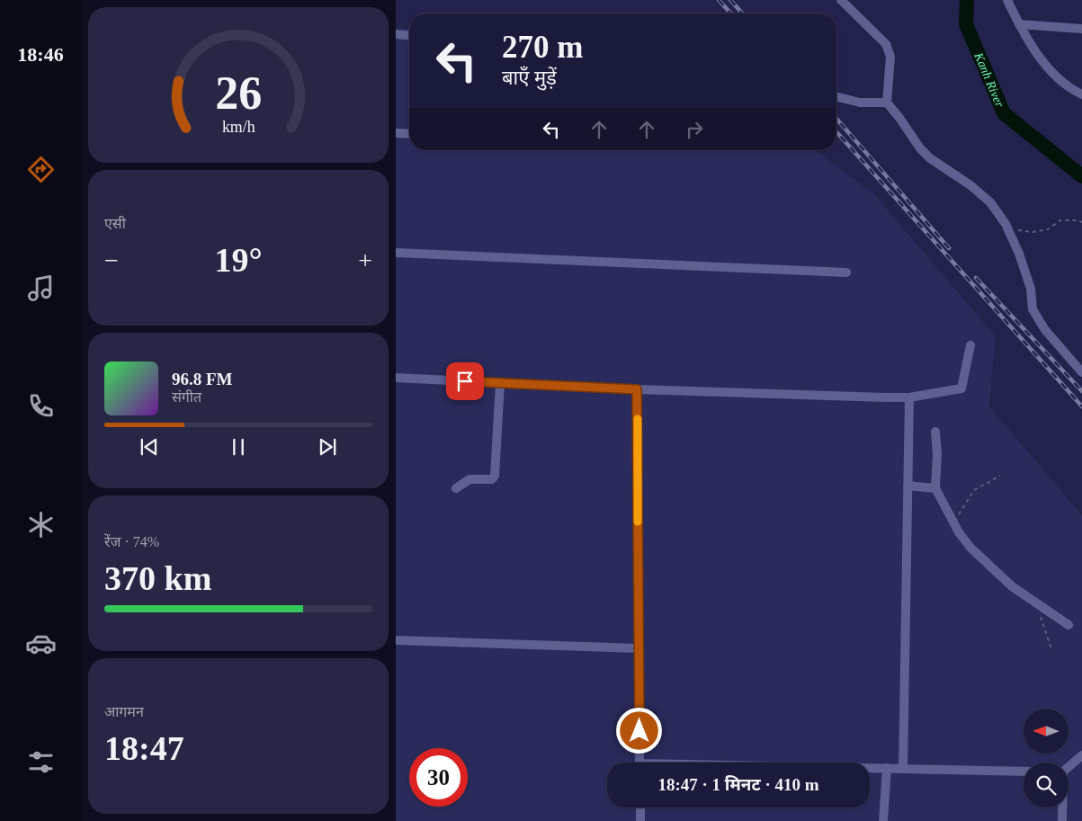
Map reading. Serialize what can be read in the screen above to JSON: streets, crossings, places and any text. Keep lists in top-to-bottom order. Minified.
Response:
{"water":["Kanh River"],"north":"left","page":{"tabs":"18:46","turn":["270 m","बाएँ मुड़ें"],"tile":["एसी",["रेंज · 74%","370 km"],["आगमन","18:47"]],"heat":["−","19°","+"],"song":["96.8 FM","संगीत"],"limit":"30","trip":"18:47 · 1 मिनट · 410 m","gauge":["26","km/h"]}}
